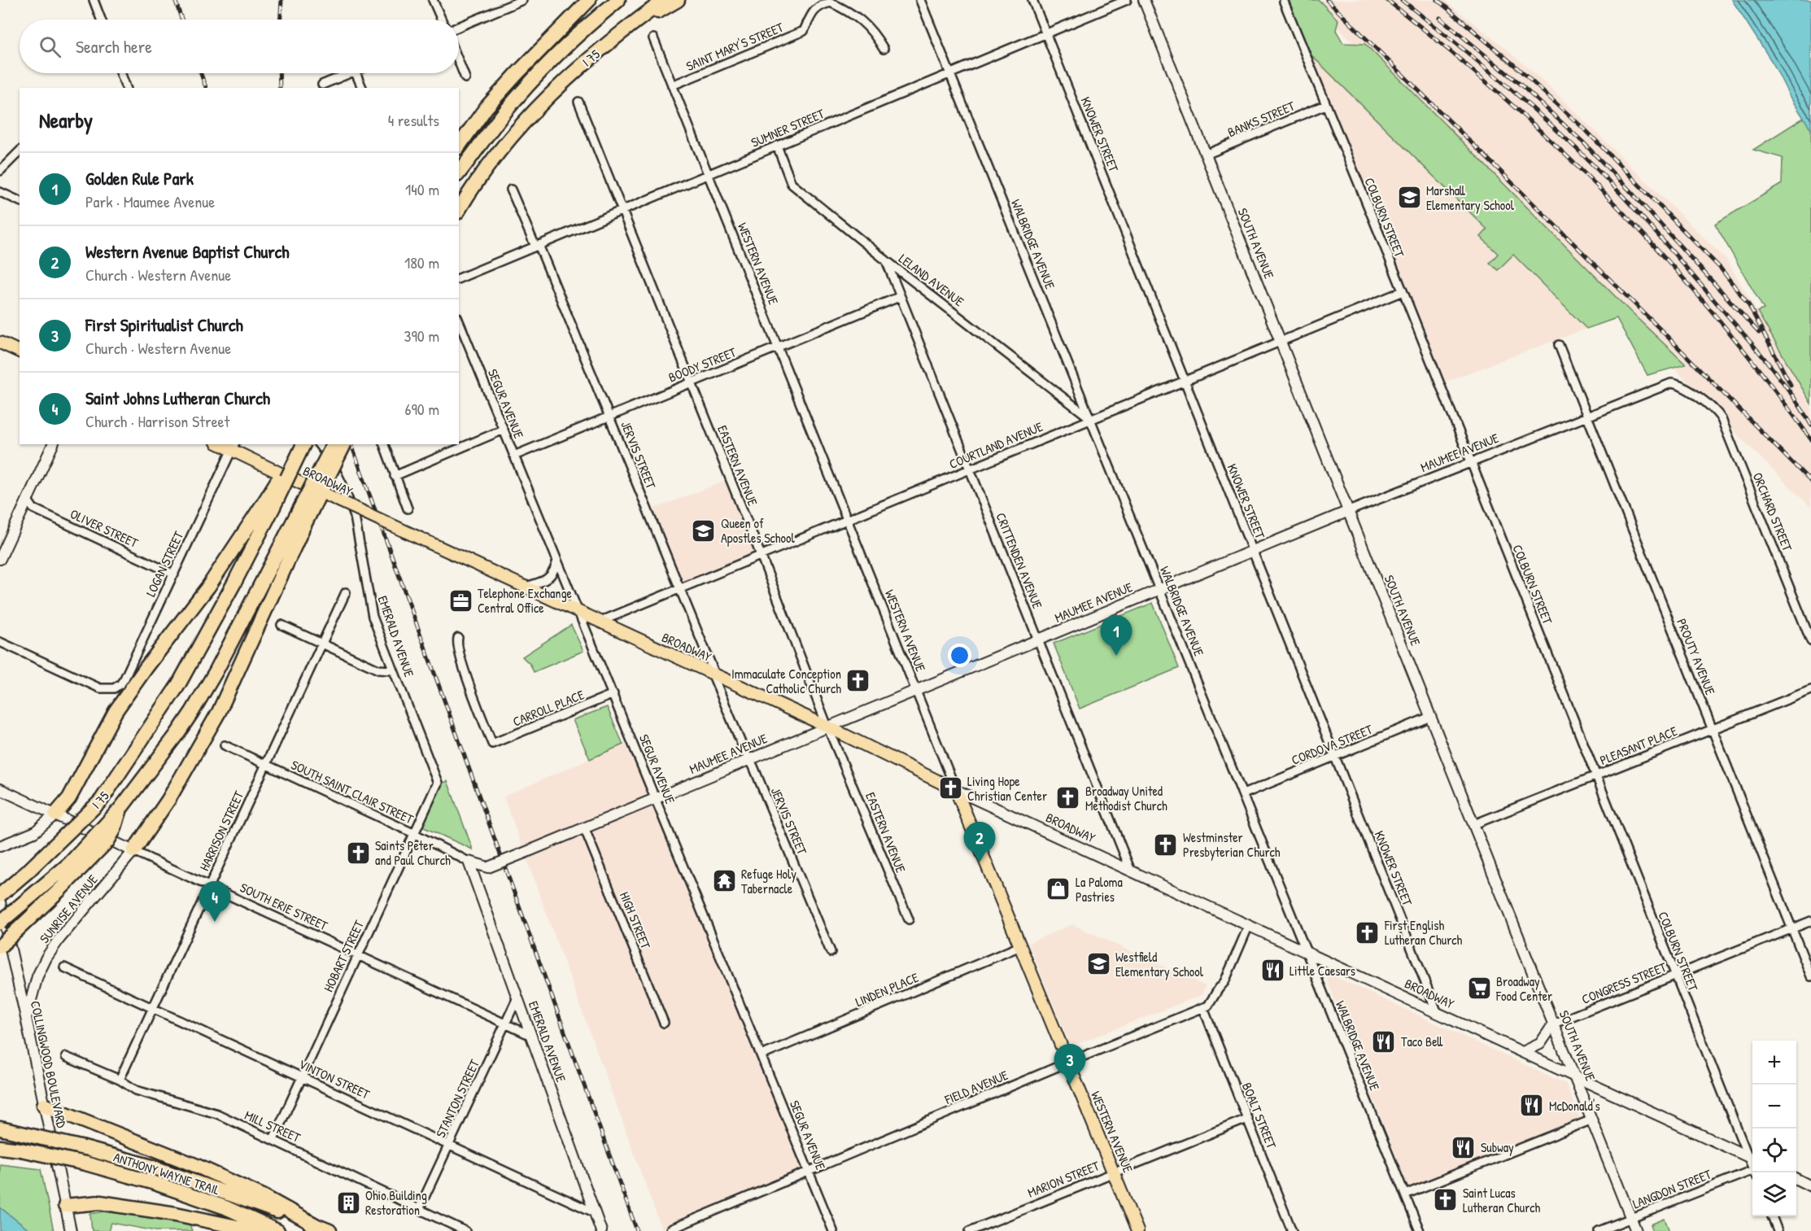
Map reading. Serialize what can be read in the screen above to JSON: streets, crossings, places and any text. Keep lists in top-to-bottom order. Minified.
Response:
{"streets":{"highway":["I 75","ANTHONY WAYNE TRAIL"],"main road":["WESTERN AVENUE","BROADWAY"],"street":["SAINT MARY'S STREET","BANKS STREET","SUMNER STREET","KNOWER STREET","COLBURN STREET","SOUTH AVENUE","WALBRIDGE AVENUE","LELAND AVENUE","BOODY STREET","SEGUR AVENUE","COURTLAND AVENUE","MAUMEE AVENUE","JERVIS STREET","EASTERN AVENUE","ORCHARD STREET","OLIVER STREET","CRITTENDEN AVENUE","LOGAN STREET","EMERALD AVENUE","PROUTY AVENUE","CARROLL PLACE","CORDOVA STREET","PLEASANT PLACE","SOUTH SAINT CLAIR STREET","HARRISON STREET","SOUTH ERIE STREET","SUNRISE AVENUE","HIGH STREET","HOBART STREET","CONGRESS STREET","LINDEN PLACE","COLLINGWOOD BOULEVARD","VINTON STREET","FIELD AVENUE","STANTON STREET","BOALT STREET","MILL STREET","MARION STREET","LANGDON STREET"]},"crossings":[["SAINT MARY'S STREET","WESTERN AVENUE"],["BANKS STREET","COLBURN STREET"],["BANKS STREET","SOUTH AVENUE"],["SUMNER STREET","KNOWER STREET"],["SUMNER STREET","WALBRIDGE AVENUE"],["SUMNER STREET","WESTERN AVENUE"],["SUMNER STREET","LELAND AVENUE"],["SUMNER STREET","JERVIS STREET"],["SUMNER STREET","EASTERN AVENUE"],["KNOWER STREET","COURTLAND AVENUE"],["KNOWER STREET","MAUMEE AVENUE"],["KNOWER STREET","BROADWAY"],["KNOWER STREET","CORDOVA STREET"],["COLBURN STREET","COURTLAND AVENUE"],["COLBURN STREET","MAUMEE AVENUE"],["COLBURN STREET","PLEASANT PLACE"],["COLBURN STREET","CONGRESS STREET"],["SOUTH AVENUE","COURTLAND AVENUE"],["SOUTH AVENUE","MAUMEE AVENUE"],["SOUTH AVENUE","BROADWAY"],["SOUTH AVENUE","CORDOVA STREET"],["SOUTH AVENUE","PLEASANT PLACE"],["SOUTH AVENUE","CONGRESS STREET"],["SOUTH AVENUE","LANGDON STREET"],["WALBRIDGE AVENUE","LELAND AVENUE"],["WALBRIDGE AVENUE","COURTLAND AVENUE"],["WALBRIDGE AVENUE","MAUMEE AVENUE"],["WALBRIDGE AVENUE","BROADWAY"],["WALBRIDGE AVENUE","CORDOVA STREET"],["WESTERN AVENUE","BOODY STREET"],["WESTERN AVENUE","COURTLAND AVENUE"],["WESTERN AVENUE","MAUMEE AVENUE"],["WESTERN AVENUE","BROADWAY"],["WESTERN AVENUE","LINDEN PLACE"],["WESTERN AVENUE","FIELD AVENUE"],["WESTERN AVENUE","MARION STREET"],["LELAND AVENUE","COURTLAND AVENUE"],["LELAND AVENUE","CRITTENDEN AVENUE"],["BOODY STREET","SEGUR AVENUE"],["BOODY STREET","JERVIS STREET"],["BOODY STREET","EASTERN AVENUE"],["BOODY STREET","CRITTENDEN AVENUE"],["SEGUR AVENUE","MAUMEE AVENUE"],["SEGUR AVENUE","BROADWAY"],["SEGUR AVENUE","CARROLL PLACE"],["SEGUR AVENUE","LINDEN PLACE"],["SEGUR AVENUE","FIELD AVENUE"],["COURTLAND AVENUE","JERVIS STREET"],["COURTLAND AVENUE","EASTERN AVENUE"],["COURTLAND AVENUE","BROADWAY"],["COURTLAND AVENUE","CRITTENDEN AVENUE"],["MAUMEE AVENUE","JERVIS STREET"],["MAUMEE AVENUE","EASTERN AVENUE"],["MAUMEE AVENUE","BROADWAY"],["MAUMEE AVENUE","ORCHARD STREET"],["MAUMEE AVENUE","CRITTENDEN AVENUE"],["MAUMEE AVENUE","EMERALD AVENUE"],["MAUMEE AVENUE","PROUTY AVENUE"],["MAUMEE AVENUE","SOUTH SAINT CLAIR STREET"],["MAUMEE AVENUE","HIGH STREET"],["JERVIS STREET","BROADWAY"],["EASTERN AVENUE","BROADWAY"],["BROADWAY","CRITTENDEN AVENUE"],["BROADWAY","LOGAN STREET"],["BROADWAY","FIELD AVENUE"],["OLIVER STREET","LOGAN STREET"],["EMERALD AVENUE","SOUTH SAINT CLAIR STREET"],["EMERALD AVENUE","SOUTH ERIE STREET"],["EMERALD AVENUE","HOBART STREET"],["EMERALD AVENUE","VINTON STREET"],["EMERALD AVENUE","STANTON STREET"],["PROUTY AVENUE","PLEASANT PLACE"],["PROUTY AVENUE","CONGRESS STREET"],["SOUTH SAINT CLAIR STREET","HARRISON STREET"],["SOUTH SAINT CLAIR STREET","HOBART STREET"],["HARRISON STREET","SOUTH ERIE STREET"],["HARRISON STREET","VINTON STREET"],["HARRISON STREET","MILL STREET"],["SOUTH ERIE STREET","SUNRISE AVENUE"],["SOUTH ERIE STREET","HOBART STREET"],["SOUTH ERIE STREET","STANTON STREET"],["SUNRISE AVENUE","COLLINGWOOD BOULEVARD"],["HOBART STREET","VINTON STREET"],["HOBART STREET","MILL STREET"],["VINTON STREET","STANTON STREET"],["FIELD AVENUE","BOALT STREET"],["STANTON STREET","MILL STREET"],["BOALT STREET","MARION STREET"]],"places":{"school or university":["Marshall Elementary School","Queen of Apostles School","Westfield Elementary School"],"office":["Telephone Exchange Central Office"],"church":["Immaculate Conception Catholic Church","Living Hope Christian Center","Broadway United Methodist Church","Westminster Presbyterian Church","Saints Peter and Paul Church","First English Lutheran Church","Saint Lucas Lutheran Church"],"temple":["Refuge Holy Tabernacle"],"shop":["La Paloma Pastries"],"restaurant":["Little Caesars","Taco Bell","McDonald's","Subway"],"supermarket":["Broadway Food Center"],"building":["Ohio Building Restoration"]},"page":{"search":"Search here","heading":["Nearby","4 results"],"list":[{"mark":"1","name":"Golden Rule Park","note":"Park · Maumee Avenue","value":"140 m"},{"mark":"2","name":"Western Avenue Baptist Church","note":"Church · Western Avenue","value":"180 m"},{"mark":"3","name":"First Spiritualist Church","note":"Church · Western Avenue","value":"390 m"},{"mark":"4","name":"Saint Johns Lutheran Church","note":"Church · Harrison Street","value":"690 m"}],"pins":["1","2","4","3"],"map_buttons":["+","−"]}}
